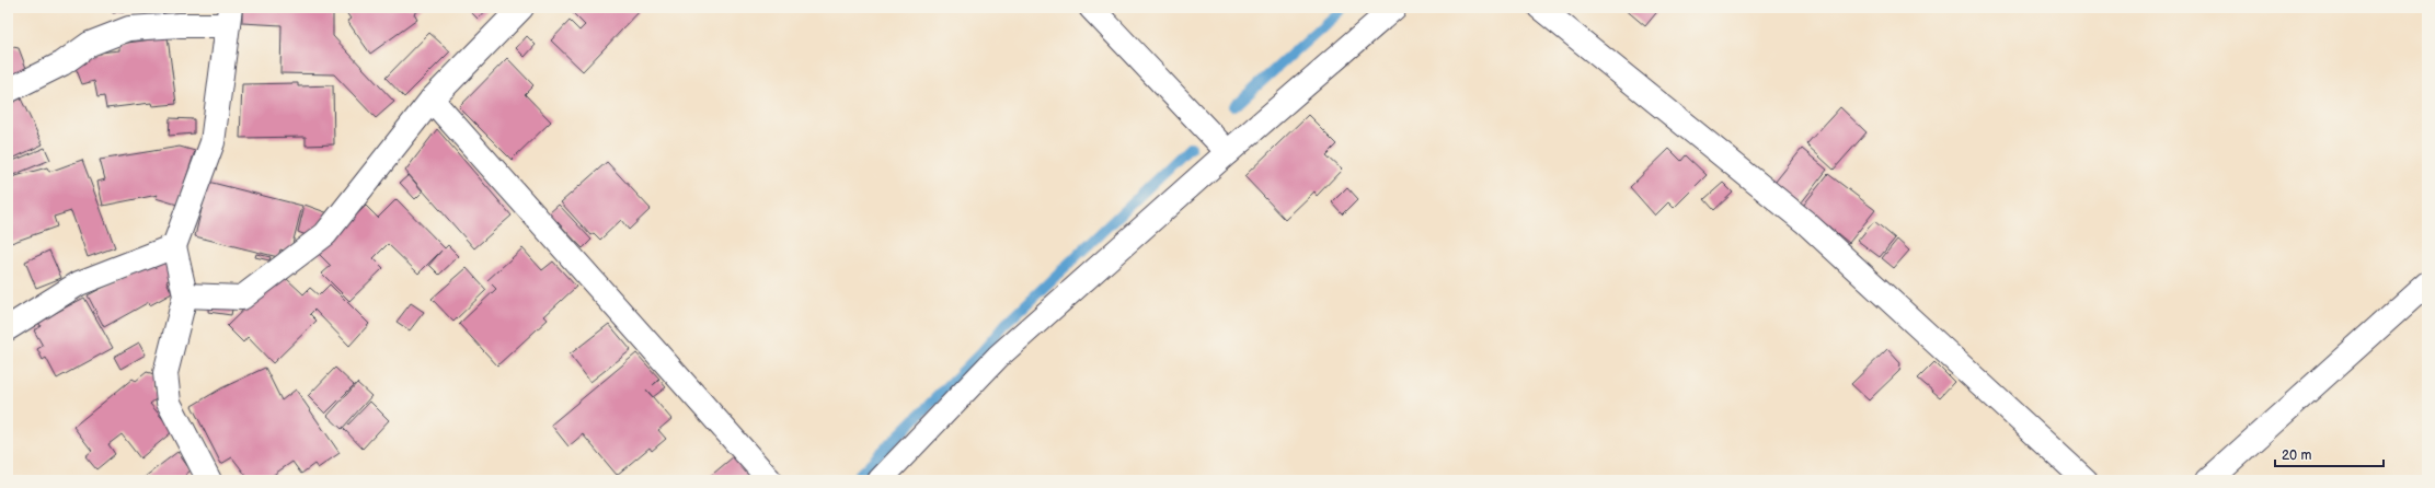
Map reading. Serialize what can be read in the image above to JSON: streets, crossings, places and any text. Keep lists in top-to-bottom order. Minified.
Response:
{"scale_bar":"20 m"}
